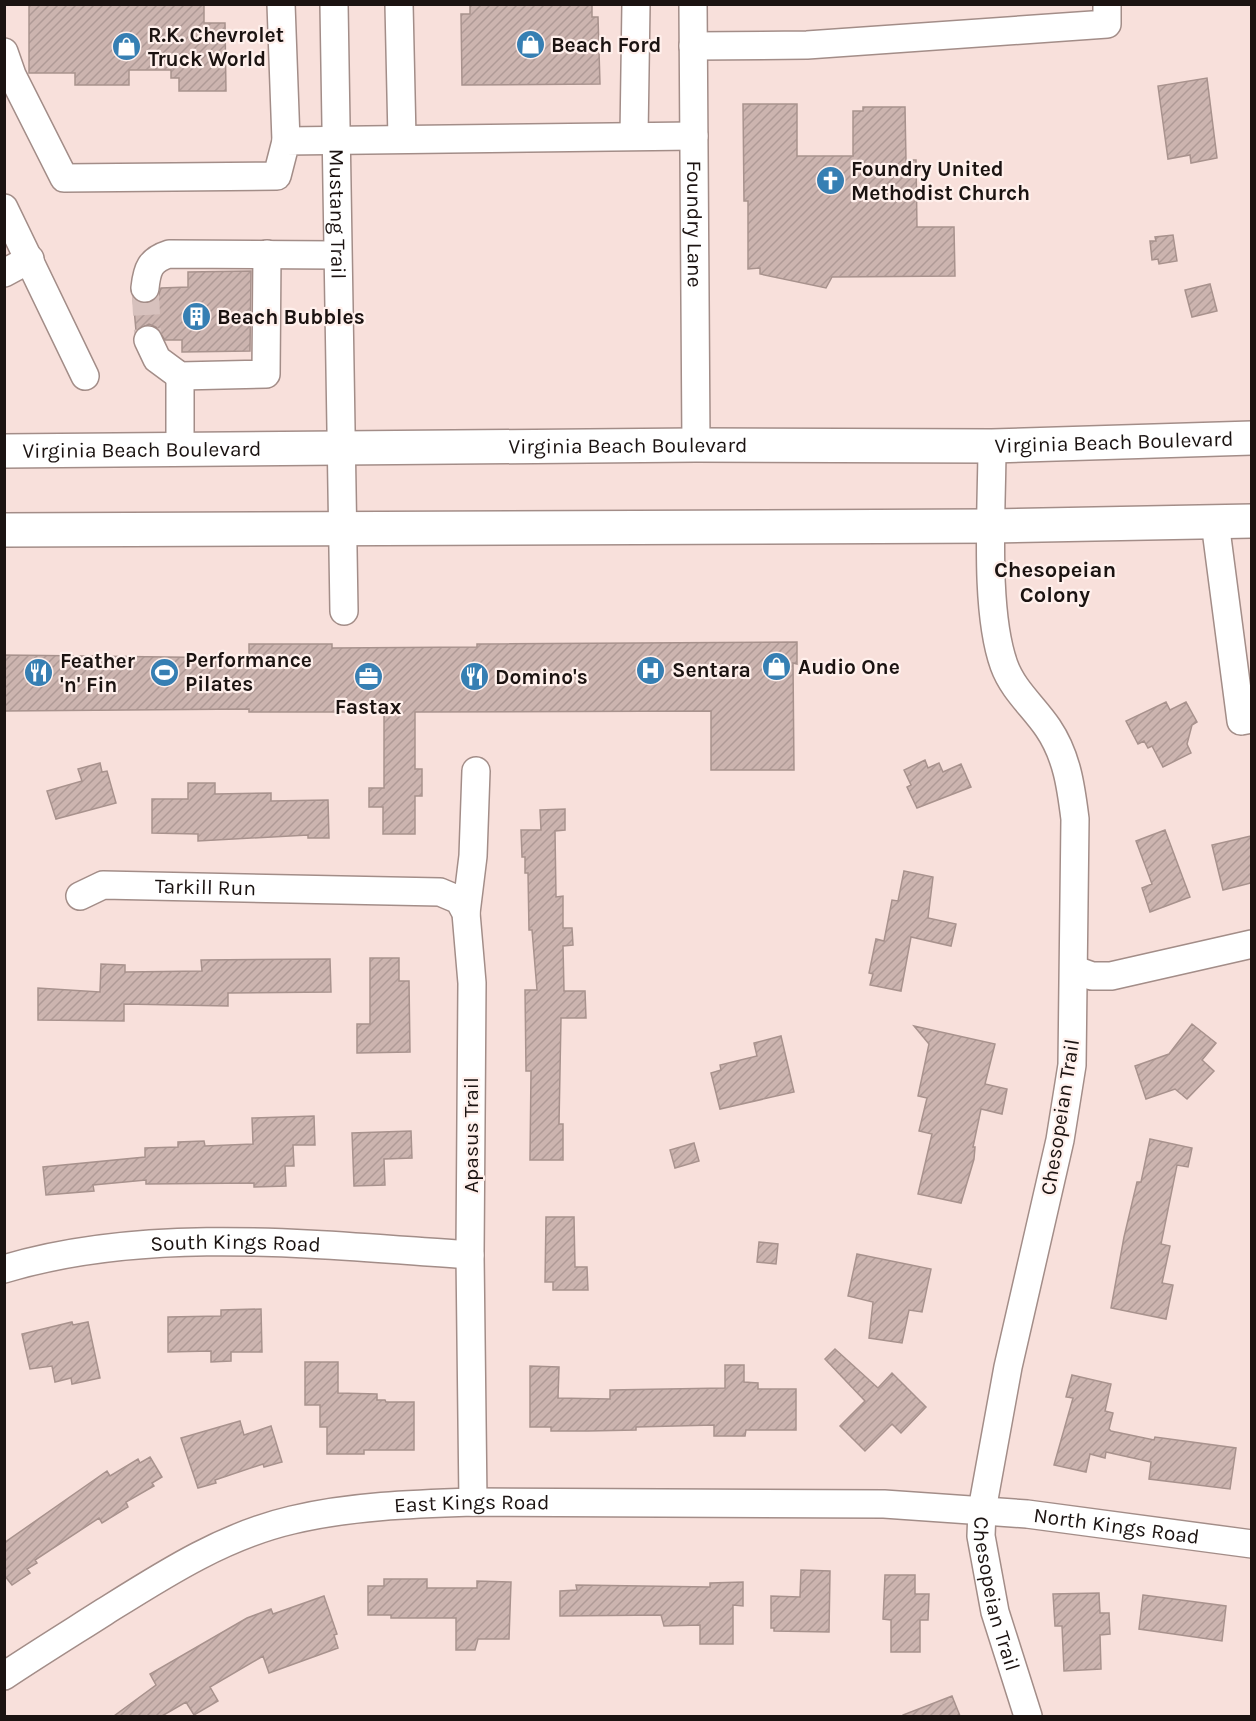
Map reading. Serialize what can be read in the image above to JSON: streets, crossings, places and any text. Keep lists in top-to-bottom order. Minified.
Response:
{"streets":{"main road":["Virginia Beach Boulevard"],"street":["Mustang Trail","Foundry Lane","Tarkill Run","Chesopeian Trail","Apasus Trail","South Kings Road","East Kings Road","North Kings Road"]},"crossings":[["Mustang Trail","Virginia Beach Boulevard"],["Foundry Lane","Virginia Beach Boulevard"],["Virginia Beach Boulevard","Chesopeian Trail"],["Tarkill Run","Apasus Trail"],["Chesopeian Trail","East Kings Road"],["Chesopeian Trail","North Kings Road"],["Apasus Trail","South Kings Road"],["Apasus Trail","East Kings Road"],["East Kings Road","North Kings Road"]],"districts":["Chesopeian Colony"],"places":{"shop":["Beach Ford","R.K. Chevrolet Truck World","Audio One"],"church":["Foundry United Methodist Church"],"building":["Beach Bubbles"],"hospital":["Sentara"],"sports":["Performance Pilates"],"restaurant":["Feather 'n' Fin","Domino's"],"office":["Fastax"]}}
